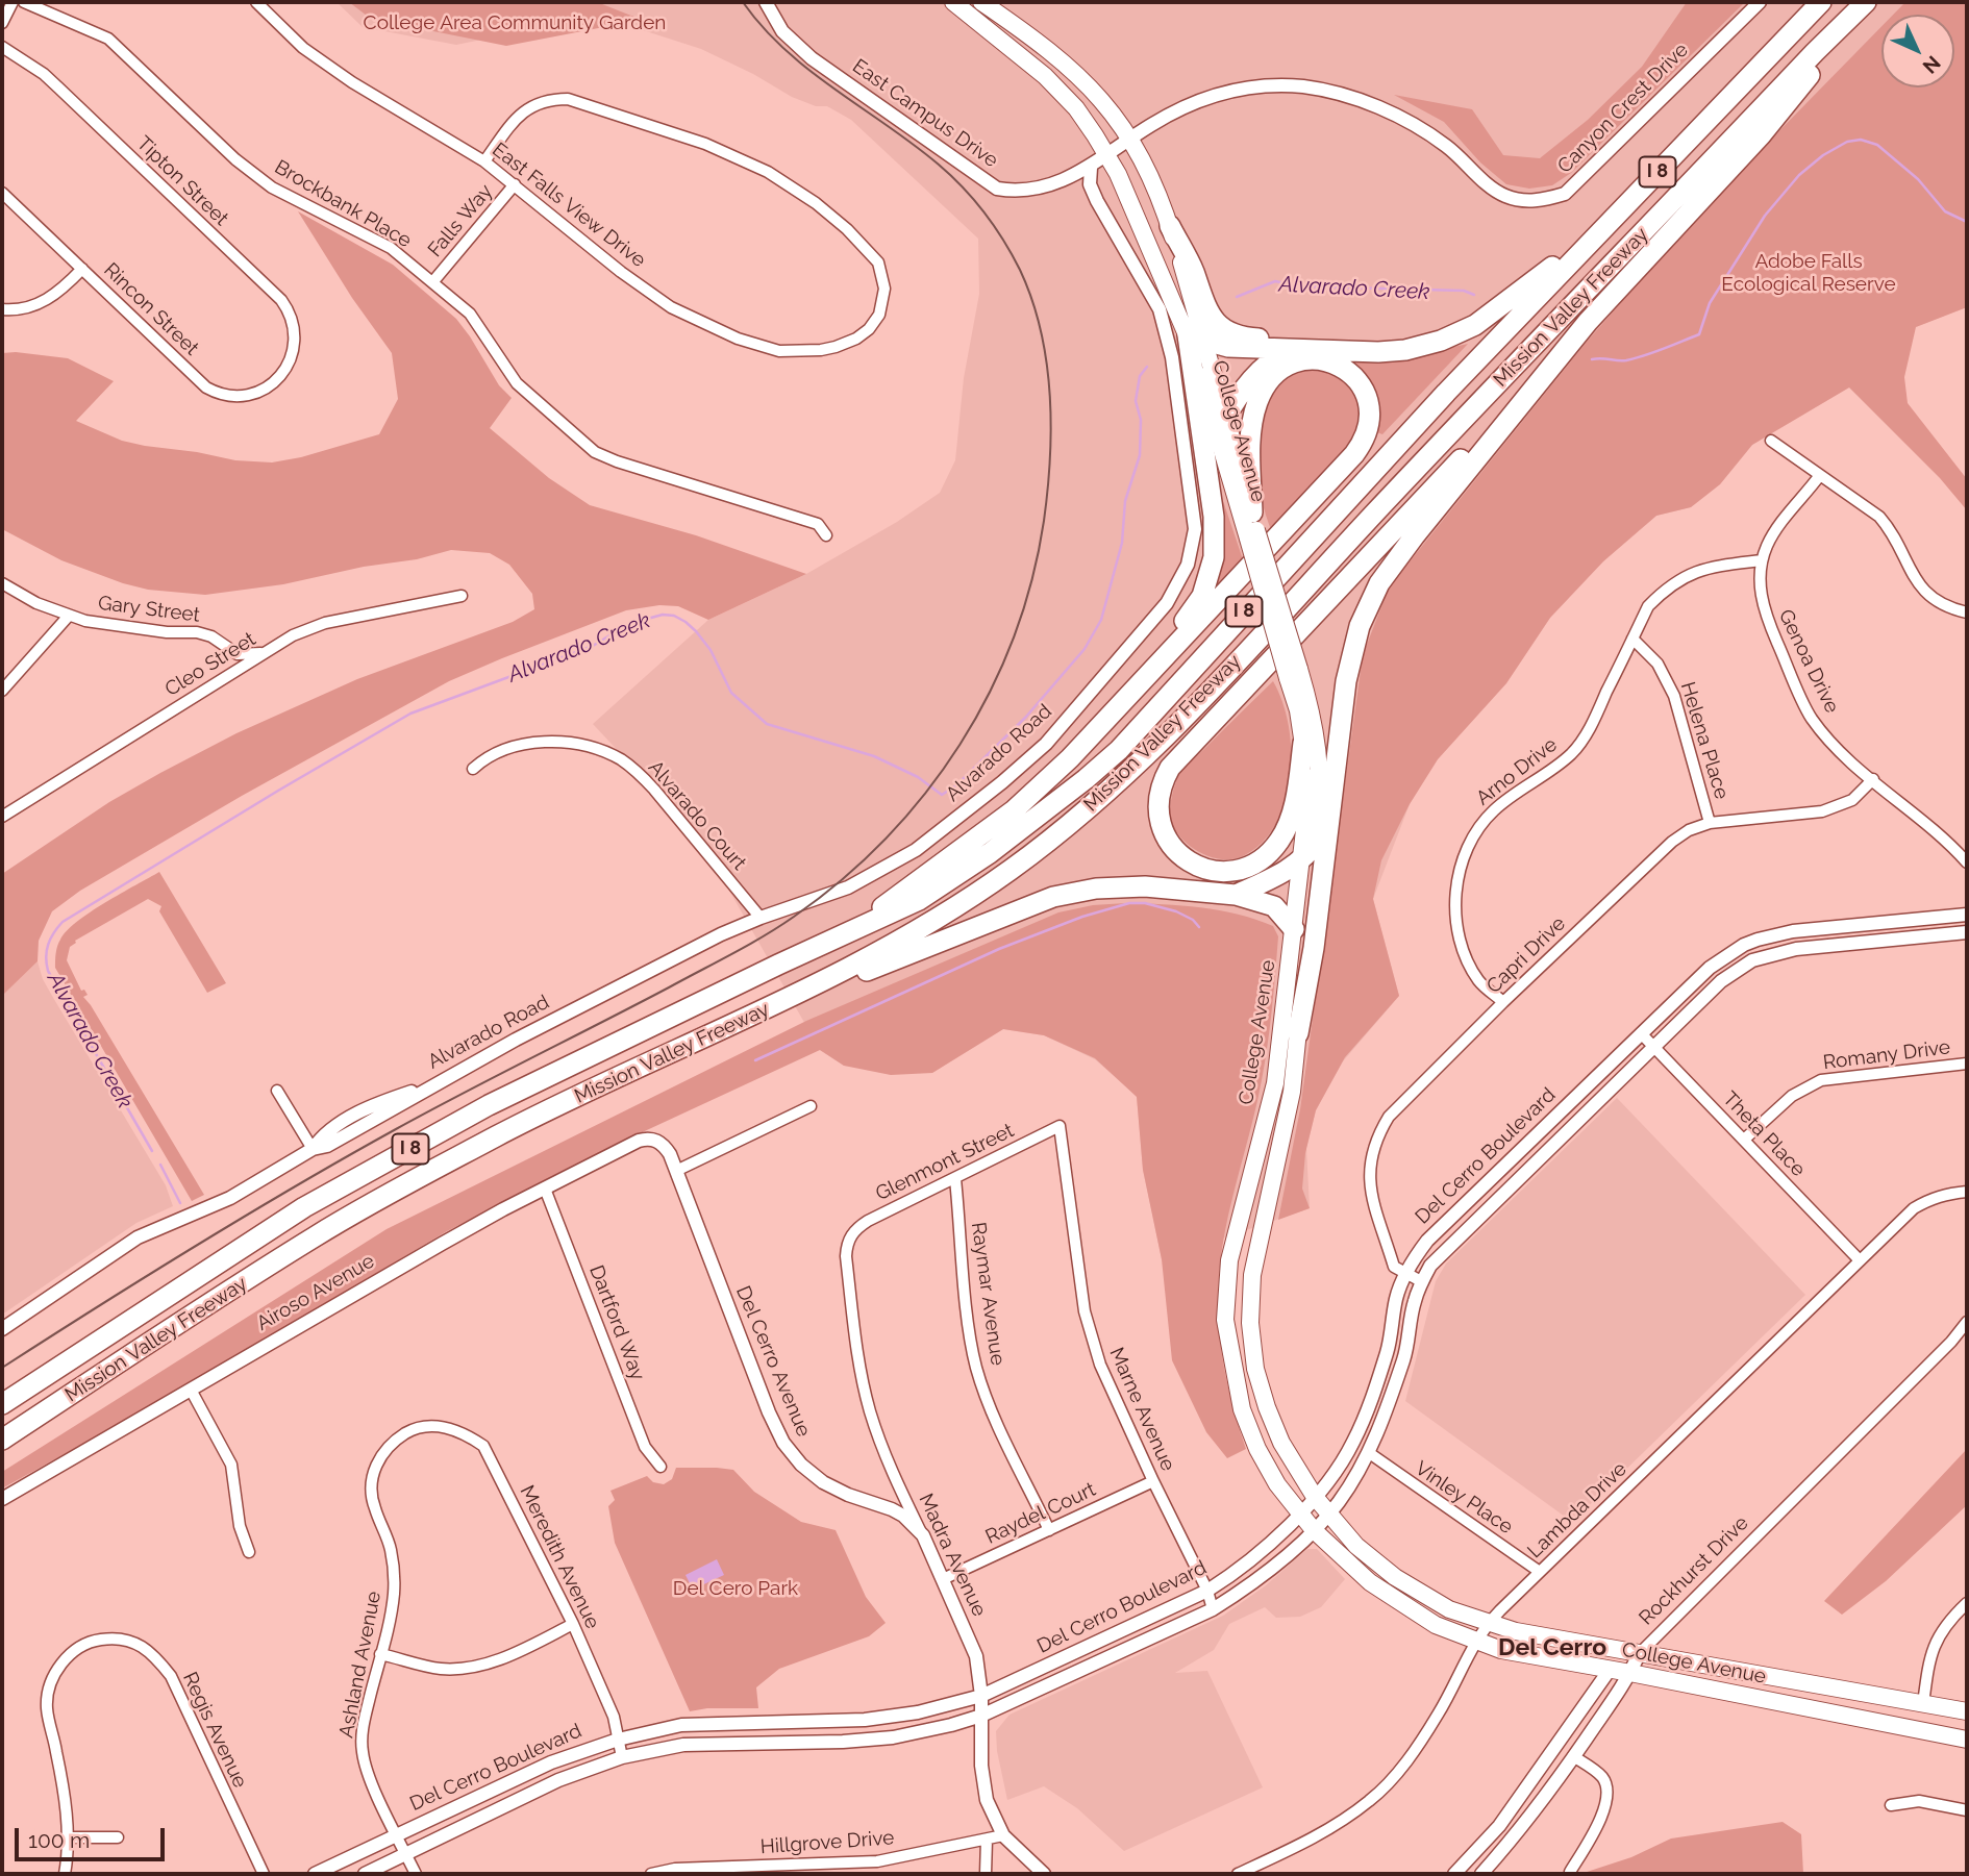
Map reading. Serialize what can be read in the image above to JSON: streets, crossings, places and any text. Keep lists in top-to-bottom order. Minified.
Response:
{"streets":{"highway":["I 8","Mission Valley Freeway"],"main road":["College Avenue"],"street":["Canyon Crest Drive","East Campus Drive","Tipton Street","Brockbank Place","East Falls View Drive","Falls Way","Rincon Street","Gary Street","Genoa Drive","Cleo Street","Helena Place","Alvarado Road","Arno Drive","Alvarado Court","Capri Drive","Romany Drive","Theta Place","Del Cerro Boulevard","Glenmont Street","Airoso Avenue","Raymar Avenue","Dartford Way","Del Cerro Avenue","Marne Avenue","Vinley Place","Lambda Drive","Raydel Court","Madra Avenue","Meredith Avenue","Rockhurst Drive","Ashland Avenue","Regis Avenue","Hillgrove Drive"]},"crossings":[["Canyon Crest Drive","College Avenue"],["East Campus Drive","Alvarado Road"],["Tipton Street","Rincon Street"],["Brockbank Place","Falls Way"],["East Falls View Drive","Falls Way"],["College Avenue","Del Cerro Boulevard"],["College Avenue","Lambda Drive"],["College Avenue","Rockhurst Drive"],["Gary Street","Cleo Street"],["Genoa Drive","Arno Drive"],["Genoa Drive","Capri Drive"],["Helena Place","Arno Drive"],["Helena Place","Capri Drive"],["Alvarado Road","Alvarado Court"],["Arno Drive","Capri Drive"],["Capri Drive","Del Cerro Boulevard"],["Romany Drive","Theta Place"],["Theta Place","Del Cerro Boulevard"],["Theta Place","Lambda Drive"],["Del Cerro Boulevard","Marne Avenue"],["Del Cerro Boulevard","Vinley Place"],["Del Cerro Boulevard","Madra Avenue"],["Del Cerro Boulevard","Meredith Avenue"],["Del Cerro Boulevard","Ashland Avenue"],["Glenmont Street","Raymar Avenue"],["Glenmont Street","Marne Avenue"],["Glenmont Street","Madra Avenue"],["Airoso Avenue","Dartford Way"],["Airoso Avenue","Del Cerro Avenue"],["Raymar Avenue","Raydel Court"],["Del Cerro Avenue","Madra Avenue"],["Marne Avenue","Raydel Court"],["Vinley Place","Lambda Drive"],["Raydel Court","Madra Avenue"],["Madra Avenue","Hillgrove Drive"],["Meredith Avenue","Ashland Avenue"]],"districts":["Del Cerro"],"water":["Alvarado Creek"],"parks":["College Area Community Garden","Adobe Falls Ecological Reserve","Del Cero Park"],"scale_bar":"100 m","north":"bottom right"}
